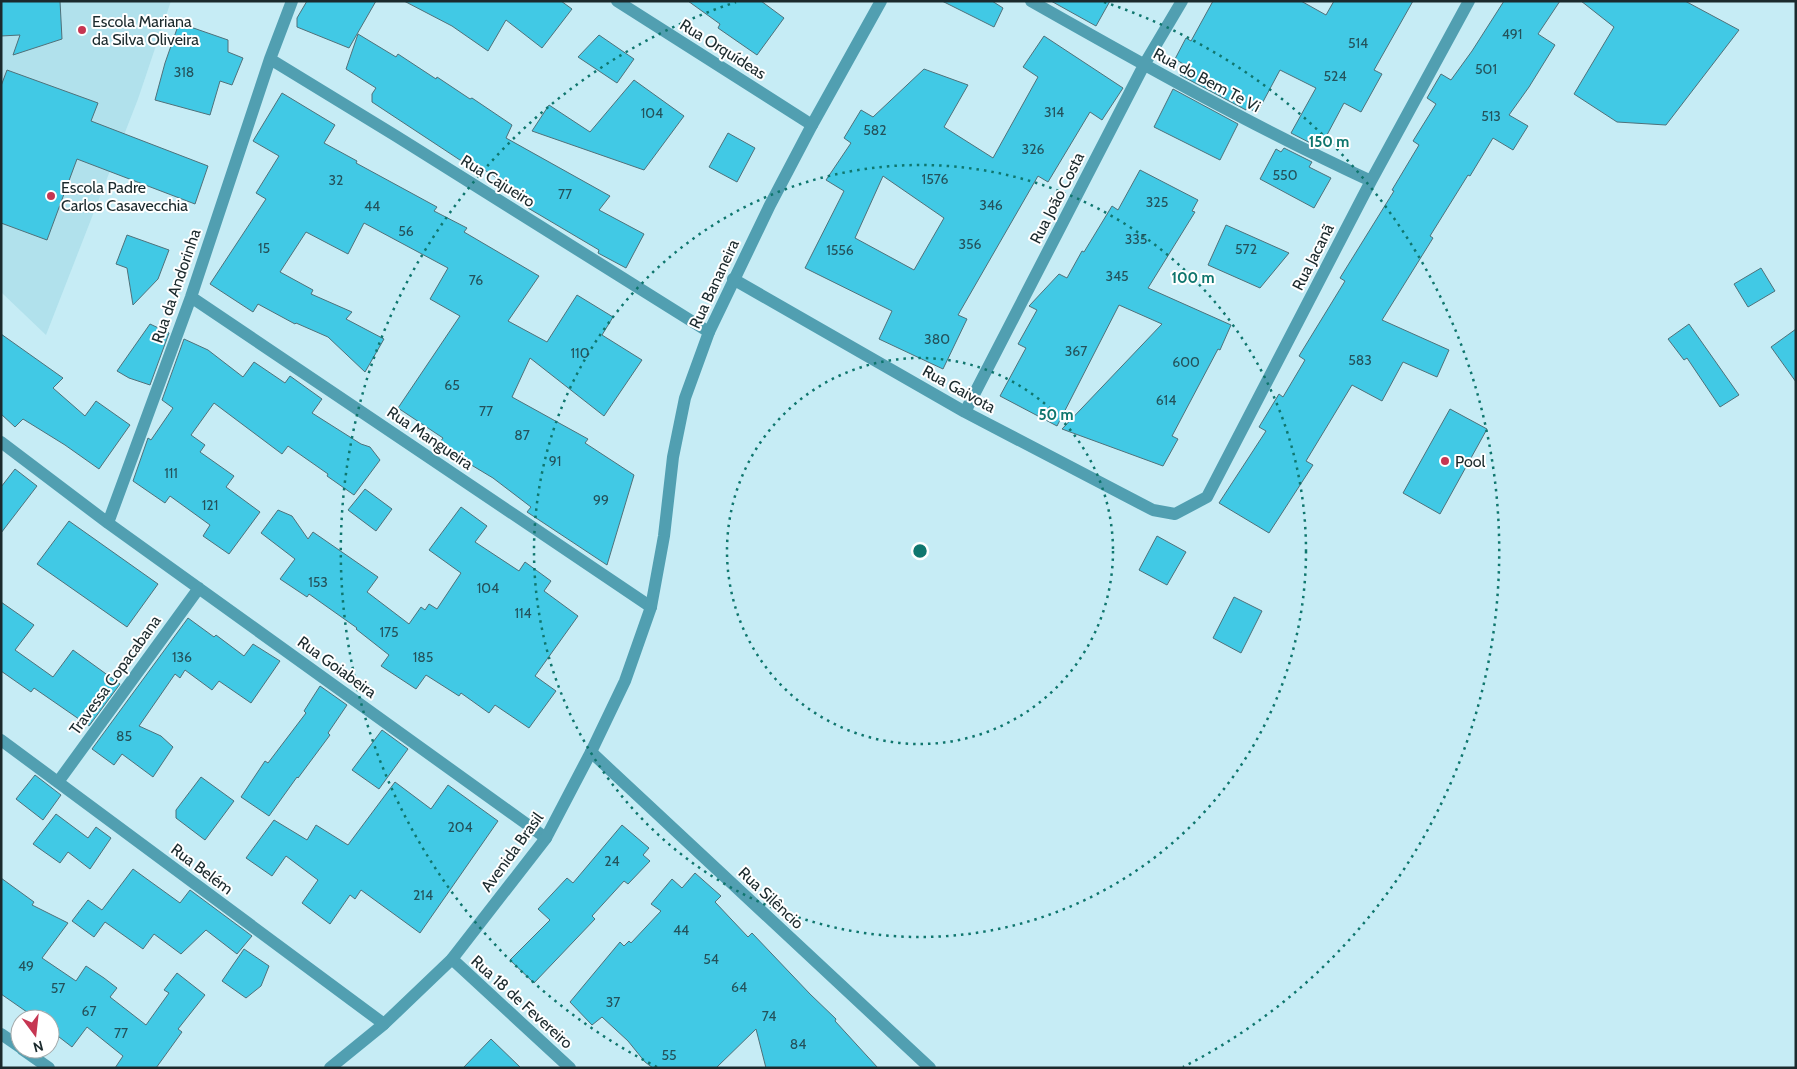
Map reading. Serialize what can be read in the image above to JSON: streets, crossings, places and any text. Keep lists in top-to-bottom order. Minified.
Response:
{"streets":{"street":["Rua Orquídeas","Rua do Bem Te Vi","Rua Cajueiro","Rua João Costa","Rua Jacanã","Rua Bananeira","Rua da Andorinha","Rua Gaivota","Rua Mangueira","Rua Goiabeira","Travessa Copacabana","Avenida Brasil","Rua Belém","Rua Silêncio","Rua 18 de Fevereiro"]},"crossings":[["Rua Orquídeas","Rua Bananeira"],["Rua do Bem Te Vi","Rua João Costa"],["Rua do Bem Te Vi","Rua Jacanã"],["Rua Cajueiro","Rua Bananeira"],["Rua Cajueiro","Rua da Andorinha"],["Rua João Costa","Rua Gaivota"],["Rua Jacanã","Rua Gaivota"],["Rua Bananeira","Rua Gaivota"],["Rua Bananeira","Rua Mangueira"],["Rua Bananeira","Avenida Brasil"],["Rua da Andorinha","Rua Mangueira"],["Rua da Andorinha","Rua Goiabeira"],["Rua Mangueira","Avenida Brasil"],["Rua Goiabeira","Travessa Copacabana"],["Rua Goiabeira","Avenida Brasil"],["Travessa Copacabana","Rua Belém"],["Avenida Brasil","Rua Belém"],["Avenida Brasil","Rua Silêncio"],["Avenida Brasil","Rua 18 de Fevereiro"]],"places":["Escola Mariana da Silva Oliveira","Escola Padre Carlos Casavecchia","Pool"],"house_numbers":["491","514","501","318","524","314","104","513","582","326","550","1576","32","77","325","346","44","56","335","356","15","572","1556","345","76","380","367","110","583","600","65","614","77","87","91","111","99","121","153","104","114","175","136","185","85","204","24","214","44","54","49","64","57","37","67","74","77","84","55"],"north":"bottom","rings":["150 m","100 m","50 m"]}
